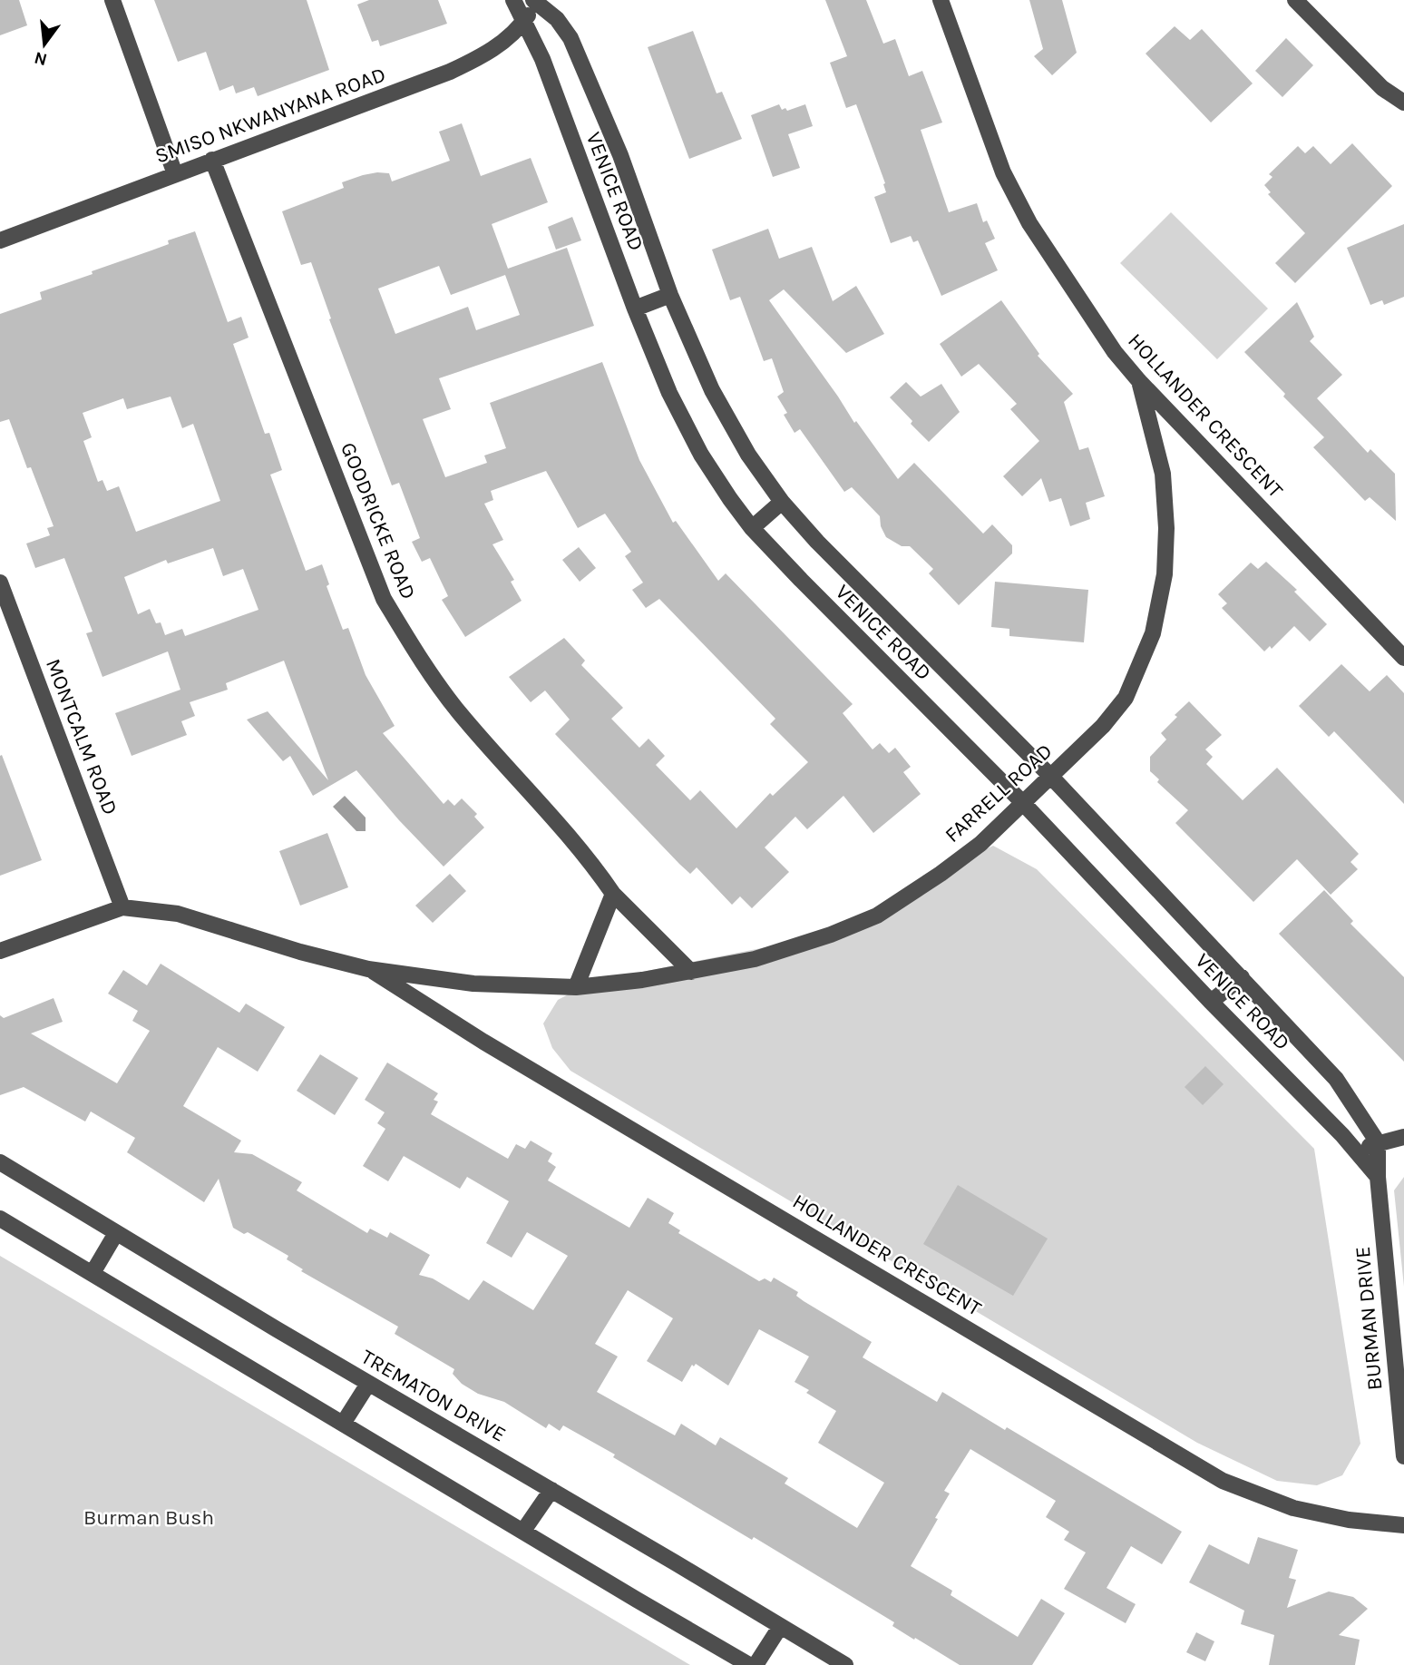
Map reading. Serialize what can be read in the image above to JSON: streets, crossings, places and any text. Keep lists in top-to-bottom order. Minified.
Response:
{"streets":{"street":["SMISO NKWANYANA ROAD","VENICE ROAD","HOLLANDER CRESCENT","GOODRICKE ROAD","MONTCALM ROAD","FARRELL ROAD","BURMAN DRIVE","TREMATON DRIVE"]},"crossings":[["SMISO NKWANYANA ROAD","VENICE ROAD"],["SMISO NKWANYANA ROAD","GOODRICKE ROAD"],["VENICE ROAD","FARRELL ROAD"],["VENICE ROAD","BURMAN DRIVE"],["HOLLANDER CRESCENT","MONTCALM ROAD"],["HOLLANDER CRESCENT","FARRELL ROAD"],["GOODRICKE ROAD","FARRELL ROAD"]],"parks":["Burman Bush"],"north":"bottom"}
